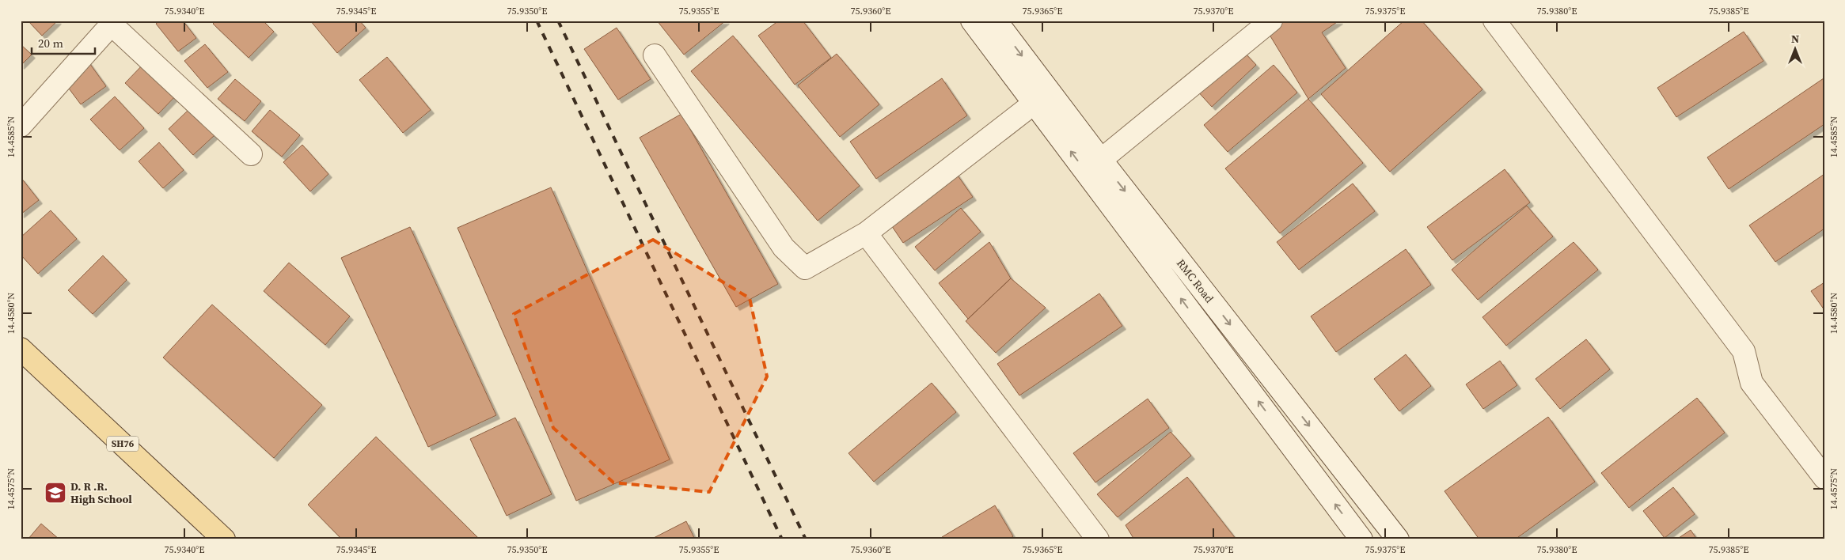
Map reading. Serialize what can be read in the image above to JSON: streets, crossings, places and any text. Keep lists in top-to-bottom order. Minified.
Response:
{"streets":{"main road":["SH76"],"street":["RMC Road"]},"places":{"school or university":["D. R .R. High School"]},"scale_bar":"20 m","north":"top","coordinates":["75.9340°E","75.9345°E","75.9350°E","75.9355°E","75.9360°E","75.9365°E","75.9370°E","75.9375°E","75.9380°E","75.9385°E","14.4585°N","14.4580°N","14.4575°N"]}
